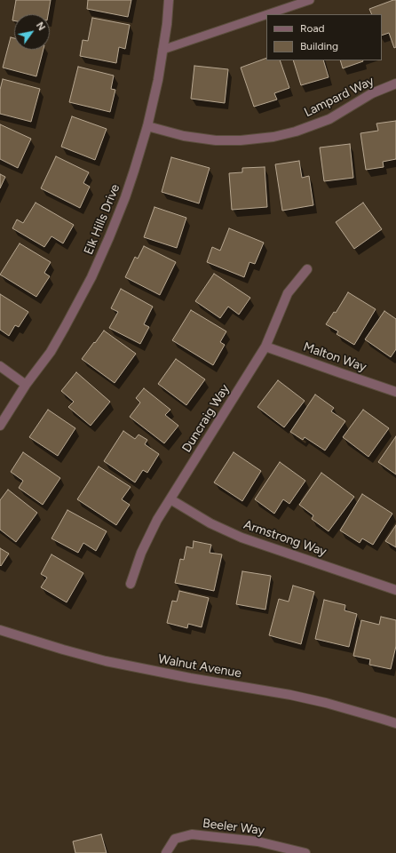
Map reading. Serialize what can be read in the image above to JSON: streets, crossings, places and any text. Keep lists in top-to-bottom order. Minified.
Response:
{"streets":{"street":["Lampard Way","Elk Hills Drive","Malton Way","Duncraig Way","Armstrong Way","Walnut Avenue","Beeler Way"]},"crossings":[["Lampard Way","Elk Hills Drive"],["Malton Way","Duncraig Way"],["Duncraig Way","Armstrong Way"]],"legend":["Road","Building"],"north":"top right"}
